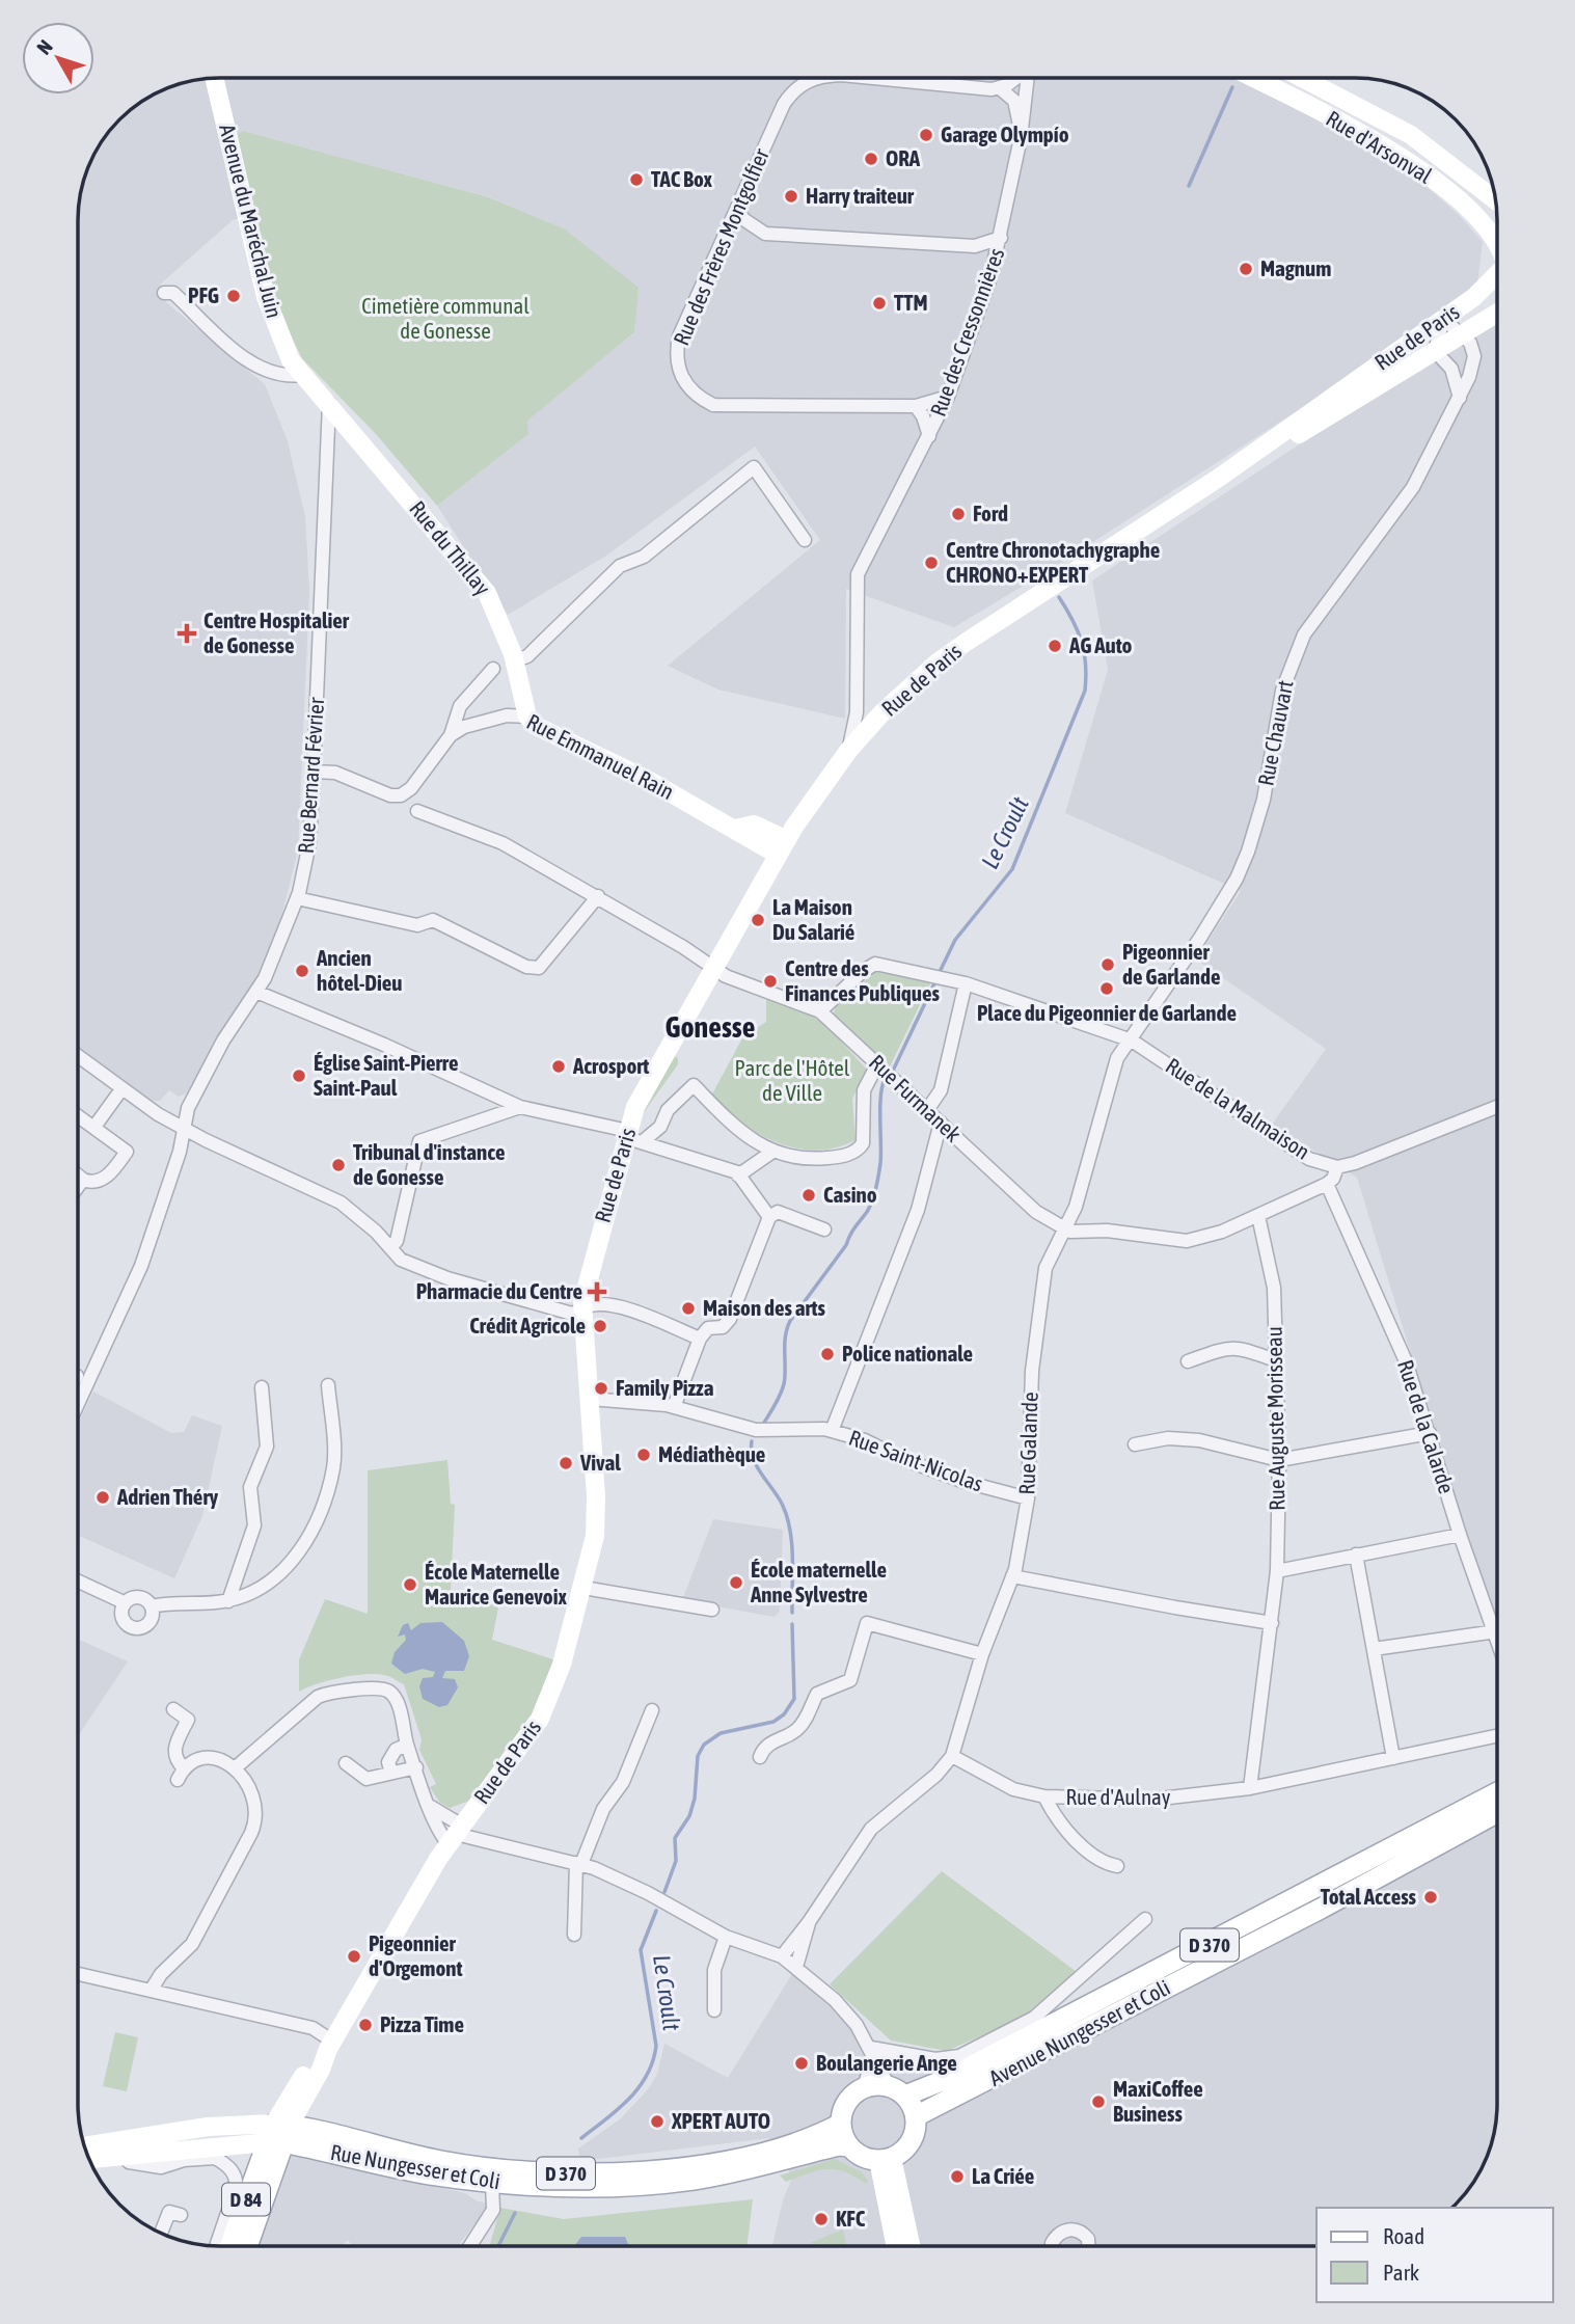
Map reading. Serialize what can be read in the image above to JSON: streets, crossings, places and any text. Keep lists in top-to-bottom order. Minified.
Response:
{"streets":{"main road":["D 370","Avenue Nungesser et Coli","Rue Nungesser et Coli","D 84"],"street":["Rue d'Arsonval","Avenue du Maréchal Juin","Rue des Frères Montgolfier","Rue des Cressonnières","Rue de Paris","Rue du Thillay","Rue Chauvart","Rue Emmanuel Rain","Rue Bernard Février","Rue Furmanek","Rue de la Malmaison","Rue Auguste Morisseau","Rue de la Calarde","Rue Galande","Rue Saint-Nicolas","Rue d'Aulnay"]},"crossings":[["Avenue du Maréchal Juin","Rue du Thillay"],["Avenue du Maréchal Juin","Rue Bernard Février"],["Rue des Frères Montgolfier","Rue des Cressonnières"],["Rue des Cressonnières","Rue de Paris"],["Rue de Paris","Rue Chauvart"],["Rue de Paris","Rue Emmanuel Rain"],["Rue de Paris","Rue Furmanek"],["Rue de Paris","Rue Saint-Nicolas"],["Rue de Paris","D 370"],["Rue de Paris","Rue Nungesser et Coli"],["Rue de Paris","D 84"],["Rue du Thillay","Rue Emmanuel Rain"],["Rue du Thillay","Rue Bernard Février"],["Rue Chauvart","Rue de la Malmaison"],["Rue Chauvart","Rue Galande"],["Rue Furmanek","Rue de la Malmaison"],["Rue Furmanek","Rue Galande"],["Rue Auguste Morisseau","Rue d'Aulnay"],["Rue Galande","Rue Saint-Nicolas"],["Rue Galande","Rue d'Aulnay"],["D 370","Rue Nungesser et Coli"],["D 370","D 84"],["Avenue Nungesser et Coli","Rue Nungesser et Coli"],["Rue Nungesser et Coli","D 84"]],"districts":["Gonesse"],"water":["Le Croult"],"parks":["Cimetière communal de Gonesse","Parc de l'Hôtel de Ville"],"places":{"other":["Garage Olympío","ORA","TAC Box","Harry traiteur","Magnum","PFG","TTM","Ford","Centre Chronotachygraphe CHRONO+EXPERT","AG Auto","La Maison Du Salarié","Pigeonnier de Garlande","Ancien hôtel-Dieu","Centre des Finances Publiques","Place du Pigeonnier de Garlande","Acrosport","Église Saint-Pierre Saint-Paul","Tribunal d'instance de Gonesse","Casino","Maison des arts","Crédit Agricole","Police nationale","Family Pizza","Médiathèque","Vival","Adrien Théry","École maternelle Anne Sylvestre","École Maternelle Maurice Genevoix","Total Access","Pigeonnier d'Orgemont","Pizza Time","Boulangerie Ange","MaxiCoffee Business","XPERT AUTO","La Criée","KFC"],"health":["Centre Hospitalier de Gonesse","Pharmacie du Centre"]},"legend":["Road","Park"],"north":"top left"}
